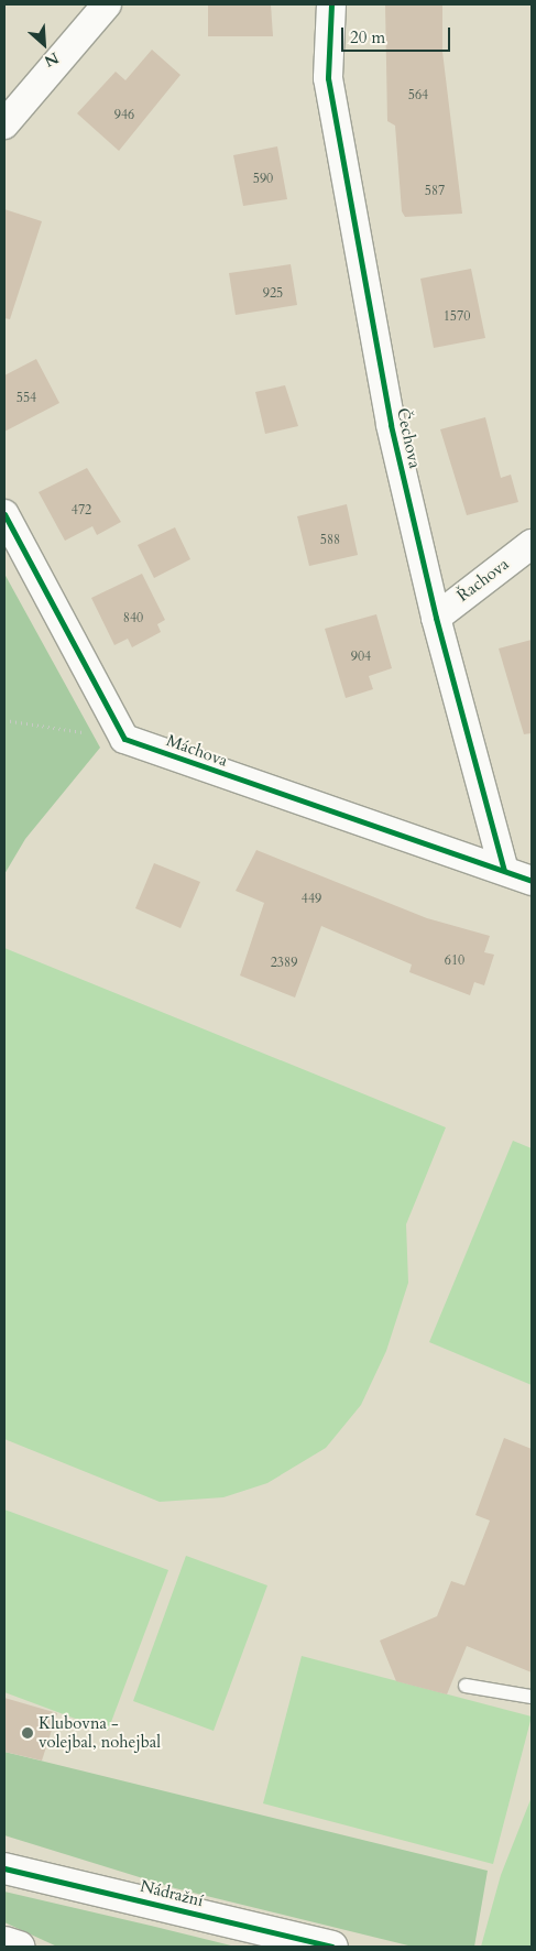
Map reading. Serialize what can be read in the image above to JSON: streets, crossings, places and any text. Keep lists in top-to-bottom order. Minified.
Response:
{"streets":{"street":["Čechova","Řachova","Máchova","Nádražní"]},"crossings":[["Čechova","Řachova"],["Čechova","Máchova"]],"places":["Klubovna - volejbal, nohejbal"],"house_numbers":["564","946","590","587","925","1570","554","472","588","840","904","449","610","2389"],"scale_bar":"20 m","north":"bottom right"}
